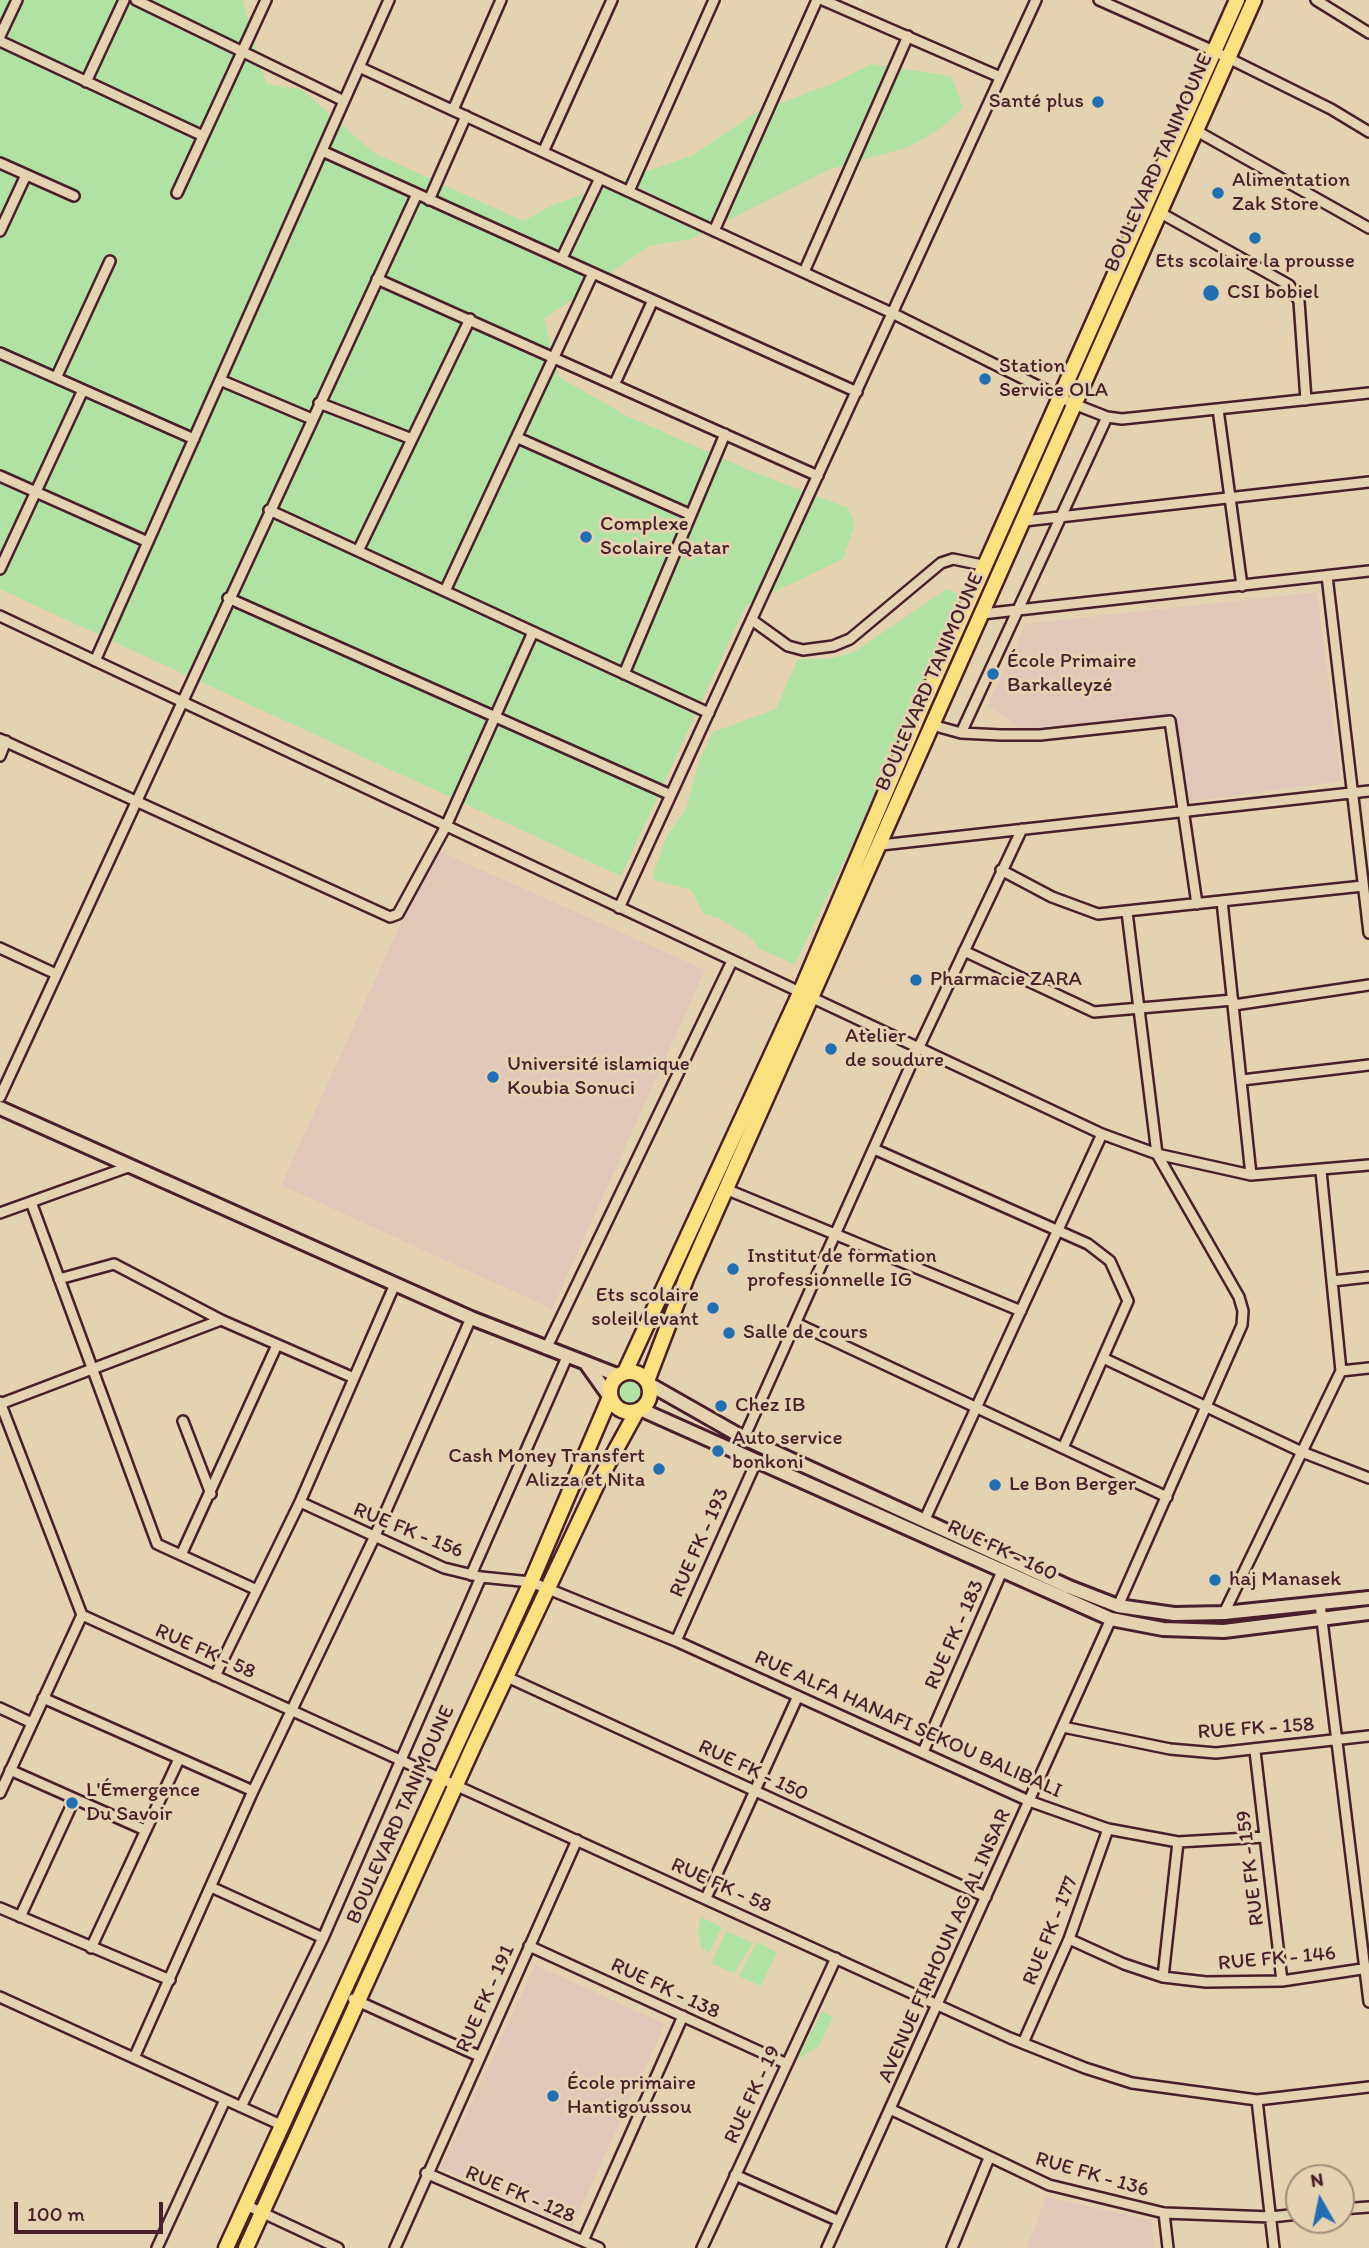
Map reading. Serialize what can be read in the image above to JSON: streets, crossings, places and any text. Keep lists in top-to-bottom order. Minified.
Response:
{"streets":{"main road":["BOULEVARD TANIMOUNE","RUE FK - 160"],"street":["RUE FK - 156","RUE FK - 193","RUE FK - 183","RUE FK - 58","RUE ALFA HANAFI SEKOU BALIBALI","RUE FK - 158","RUE FK - 150","RUE FK - 159","RUE FK - 177","AVENUE FIRHOUN AG AL INSAR","RUE FK - 146","RUE FK - 138","RUE FK - 191","RUE FK - 19","RUE FK - 136","RUE FK - 128"]},"crossings":[["BOULEVARD TANIMOUNE","RUE FK - 156"],["BOULEVARD TANIMOUNE","RUE FK - 160"],["BOULEVARD TANIMOUNE","RUE FK - 58"],["BOULEVARD TANIMOUNE","RUE ALFA HANAFI SEKOU BALIBALI"],["BOULEVARD TANIMOUNE","RUE FK - 150"],["RUE FK - 156","RUE ALFA HANAFI SEKOU BALIBALI"],["RUE FK - 193","RUE FK - 160"],["RUE FK - 193","RUE ALFA HANAFI SEKOU BALIBALI"],["RUE FK - 160","RUE FK - 183"],["RUE FK - 160","AVENUE FIRHOUN AG AL INSAR"],["RUE FK - 183","RUE ALFA HANAFI SEKOU BALIBALI"],["RUE FK - 58","RUE FK - 177"],["RUE FK - 58","AVENUE FIRHOUN AG AL INSAR"],["RUE FK - 58","RUE FK - 191"],["RUE FK - 58","RUE FK - 19"],["RUE ALFA HANAFI SEKOU BALIBALI","RUE FK - 159"],["RUE ALFA HANAFI SEKOU BALIBALI","RUE FK - 177"],["RUE ALFA HANAFI SEKOU BALIBALI","AVENUE FIRHOUN AG AL INSAR"],["RUE FK - 158","RUE FK - 159"],["RUE FK - 158","AVENUE FIRHOUN AG AL INSAR"],["RUE FK - 150","AVENUE FIRHOUN AG AL INSAR"],["RUE FK - 159","RUE FK - 146"],["RUE FK - 177","RUE FK - 146"],["AVENUE FIRHOUN AG AL INSAR","RUE FK - 136"],["RUE FK - 138","RUE FK - 191"],["RUE FK - 138","RUE FK - 19"],["RUE FK - 191","RUE FK - 128"]],"places":["Santé plus","Alimentation Zak Store","Ets scolaire la prousse","CSI bobiel","Station Service OLA","Complexe Scolaire Qatar","École Primaire Barkalleyzé","Pharmacie ZARA","Atelier de soudure","Université islamique Koubia Sonuci","Institut de formation professionnelle IG","Ets scolaire soleil levant","Salle de cours","Chez IB","Auto service bonkoni","Cash Money Transfert Alizza et Nita","Le Bon Berger","haj Manasek","L'Émergence Du Savoir","École primaire Hantigoussou"],"scale_bar":"100 m","north":"top"}
